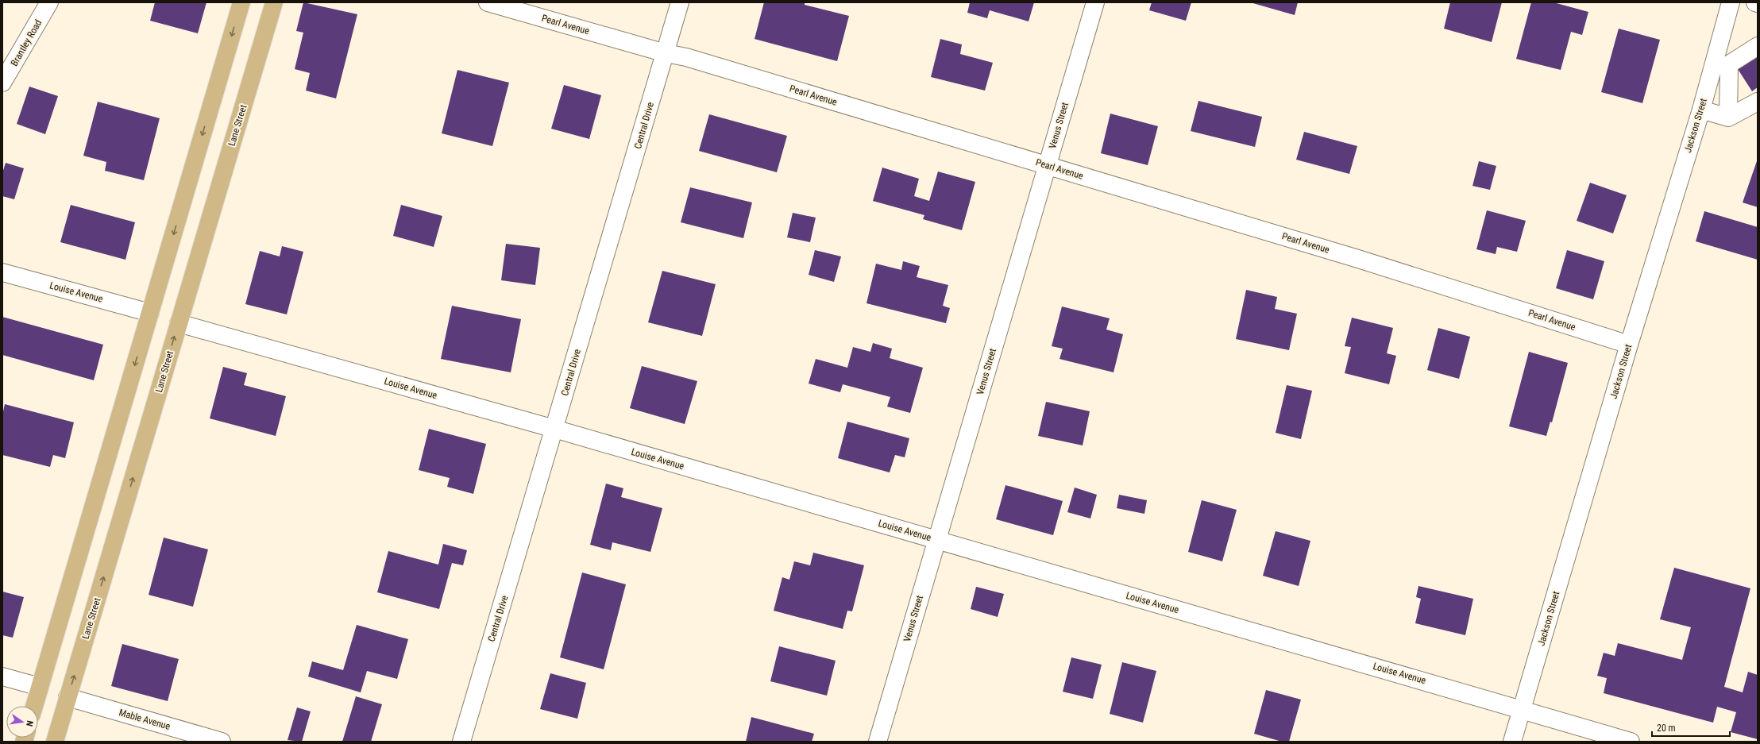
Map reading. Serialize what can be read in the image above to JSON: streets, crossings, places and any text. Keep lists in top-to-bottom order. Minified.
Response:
{"streets":{"main road":["Lane Street"],"street":["Pearl Avenue","Brantley Road","Central Drive","Venus Street","Jackson Street","Louise Avenue","Mable Avenue"]},"crossings":[["Pearl Avenue","Central Drive"],["Pearl Avenue","Venus Street"],["Pearl Avenue","Jackson Street"],["Lane Street","Louise Avenue"],["Lane Street","Mable Avenue"],["Central Drive","Louise Avenue"],["Venus Street","Louise Avenue"],["Jackson Street","Louise Avenue"]],"scale_bar":"20 m","north":"right"}
